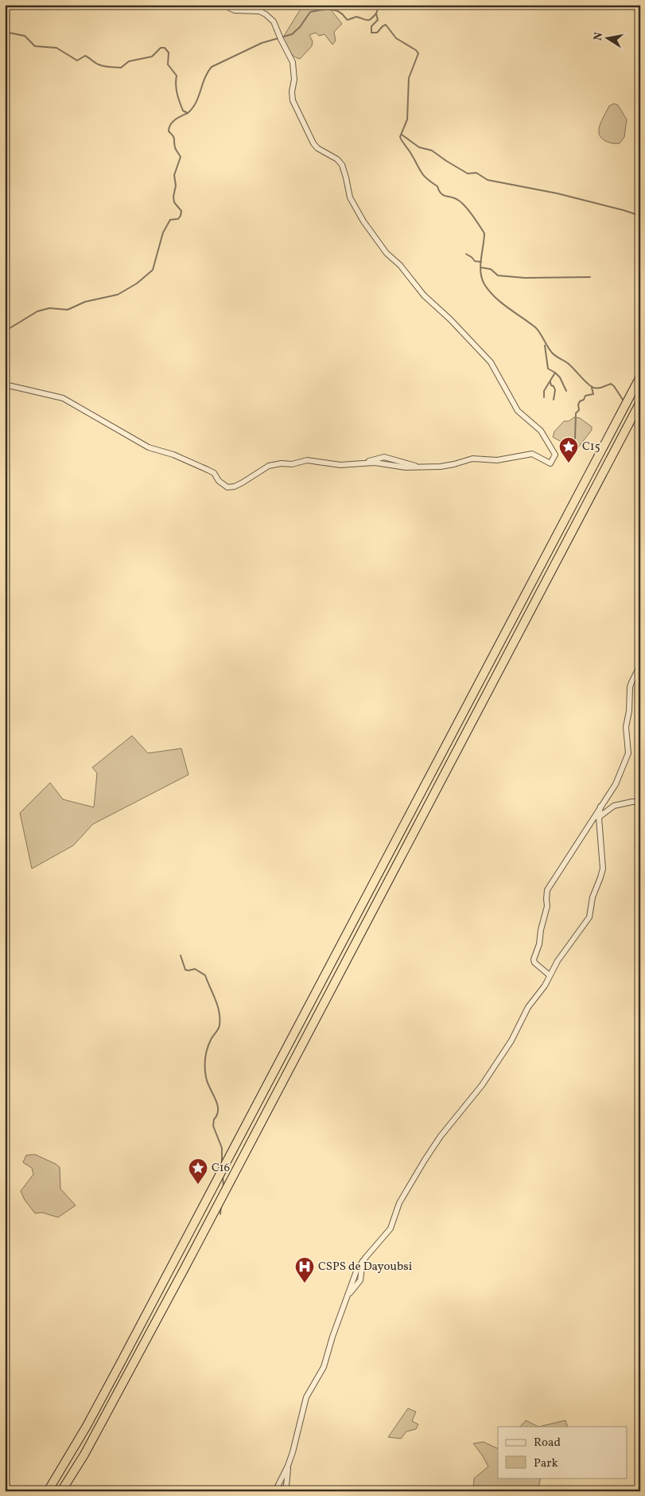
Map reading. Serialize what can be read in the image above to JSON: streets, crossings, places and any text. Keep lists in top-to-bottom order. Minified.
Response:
{"places":{"place":["C15","C16"],"hospital":["CSPS de Dayoubsi"]},"legend":["Road","Park"],"north":"left"}
